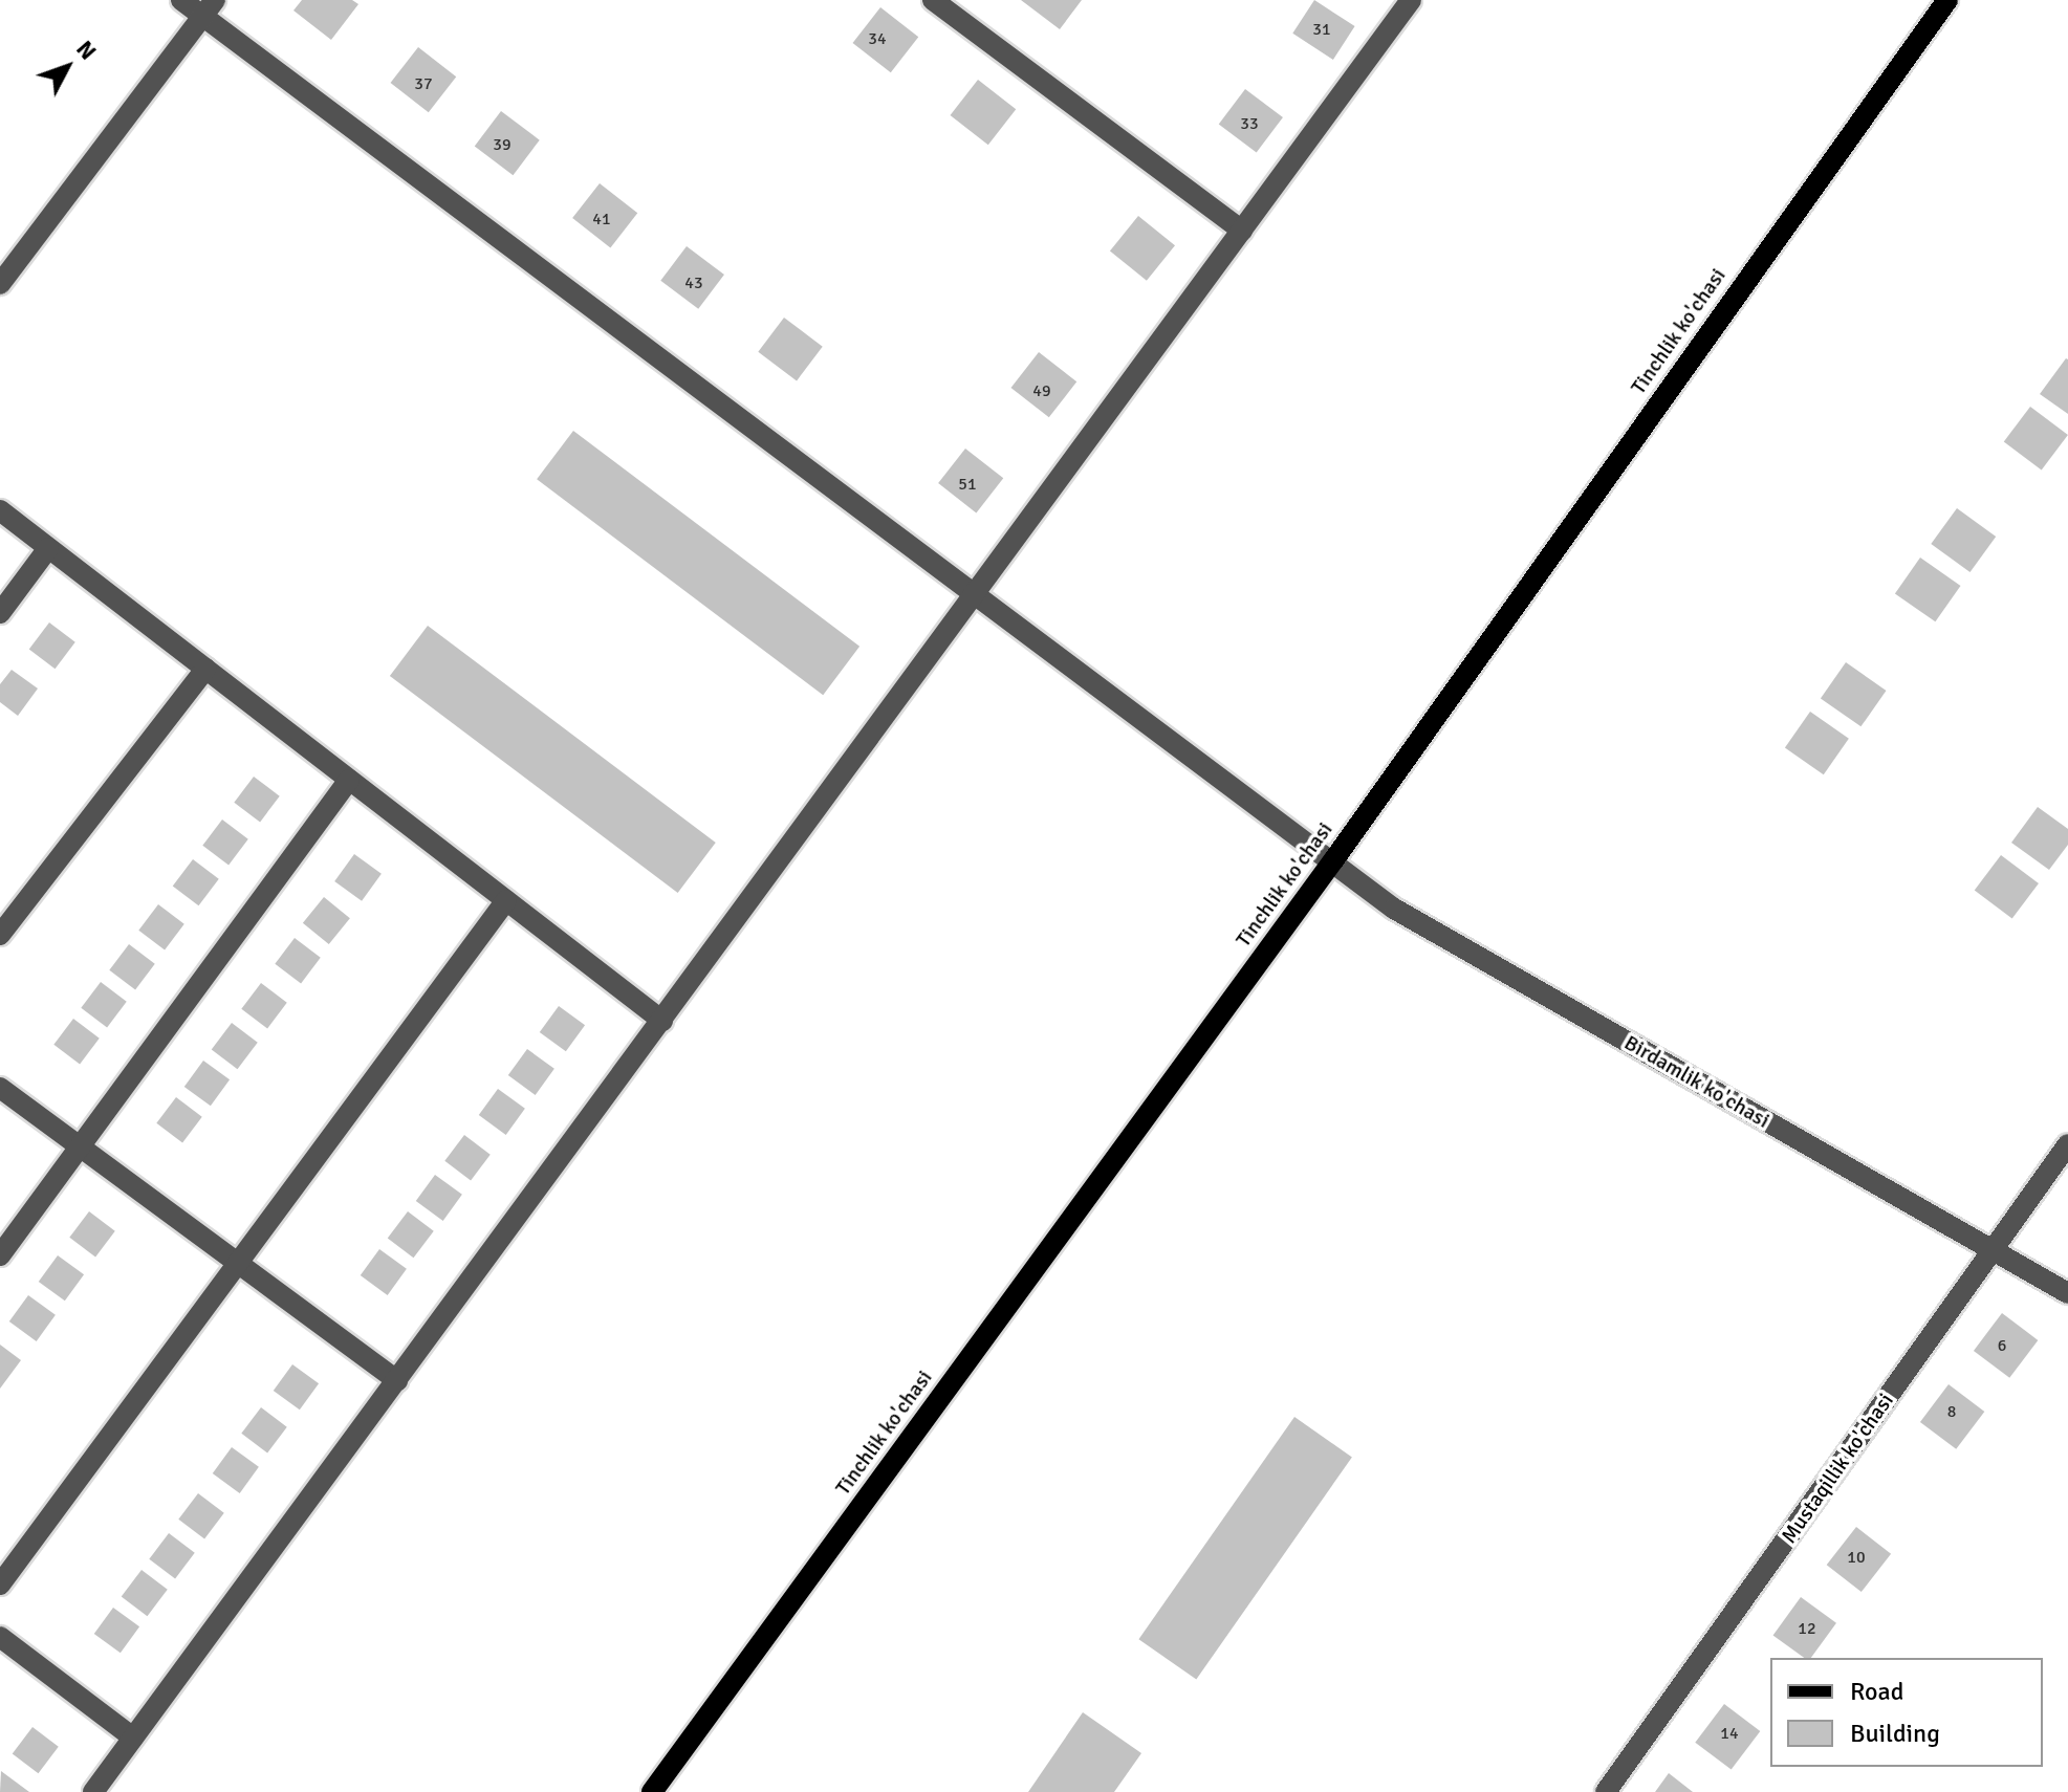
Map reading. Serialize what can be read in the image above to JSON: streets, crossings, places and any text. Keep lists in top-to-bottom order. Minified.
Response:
{"streets":{"main road":["Tinchlik ko'chasi"],"street":["Birdamlik ko'chasi","Mustaqillik ko'chasi"]},"crossings":[["Tinchlik ko'chasi","Birdamlik ko'chasi"],["Birdamlik ko'chasi","Mustaqillik ko'chasi"]],"house_numbers":["31","34","37","33","39","41","43","49","51","6","8","10","12","14"],"legend":["Road","Building"],"north":"top right"}
